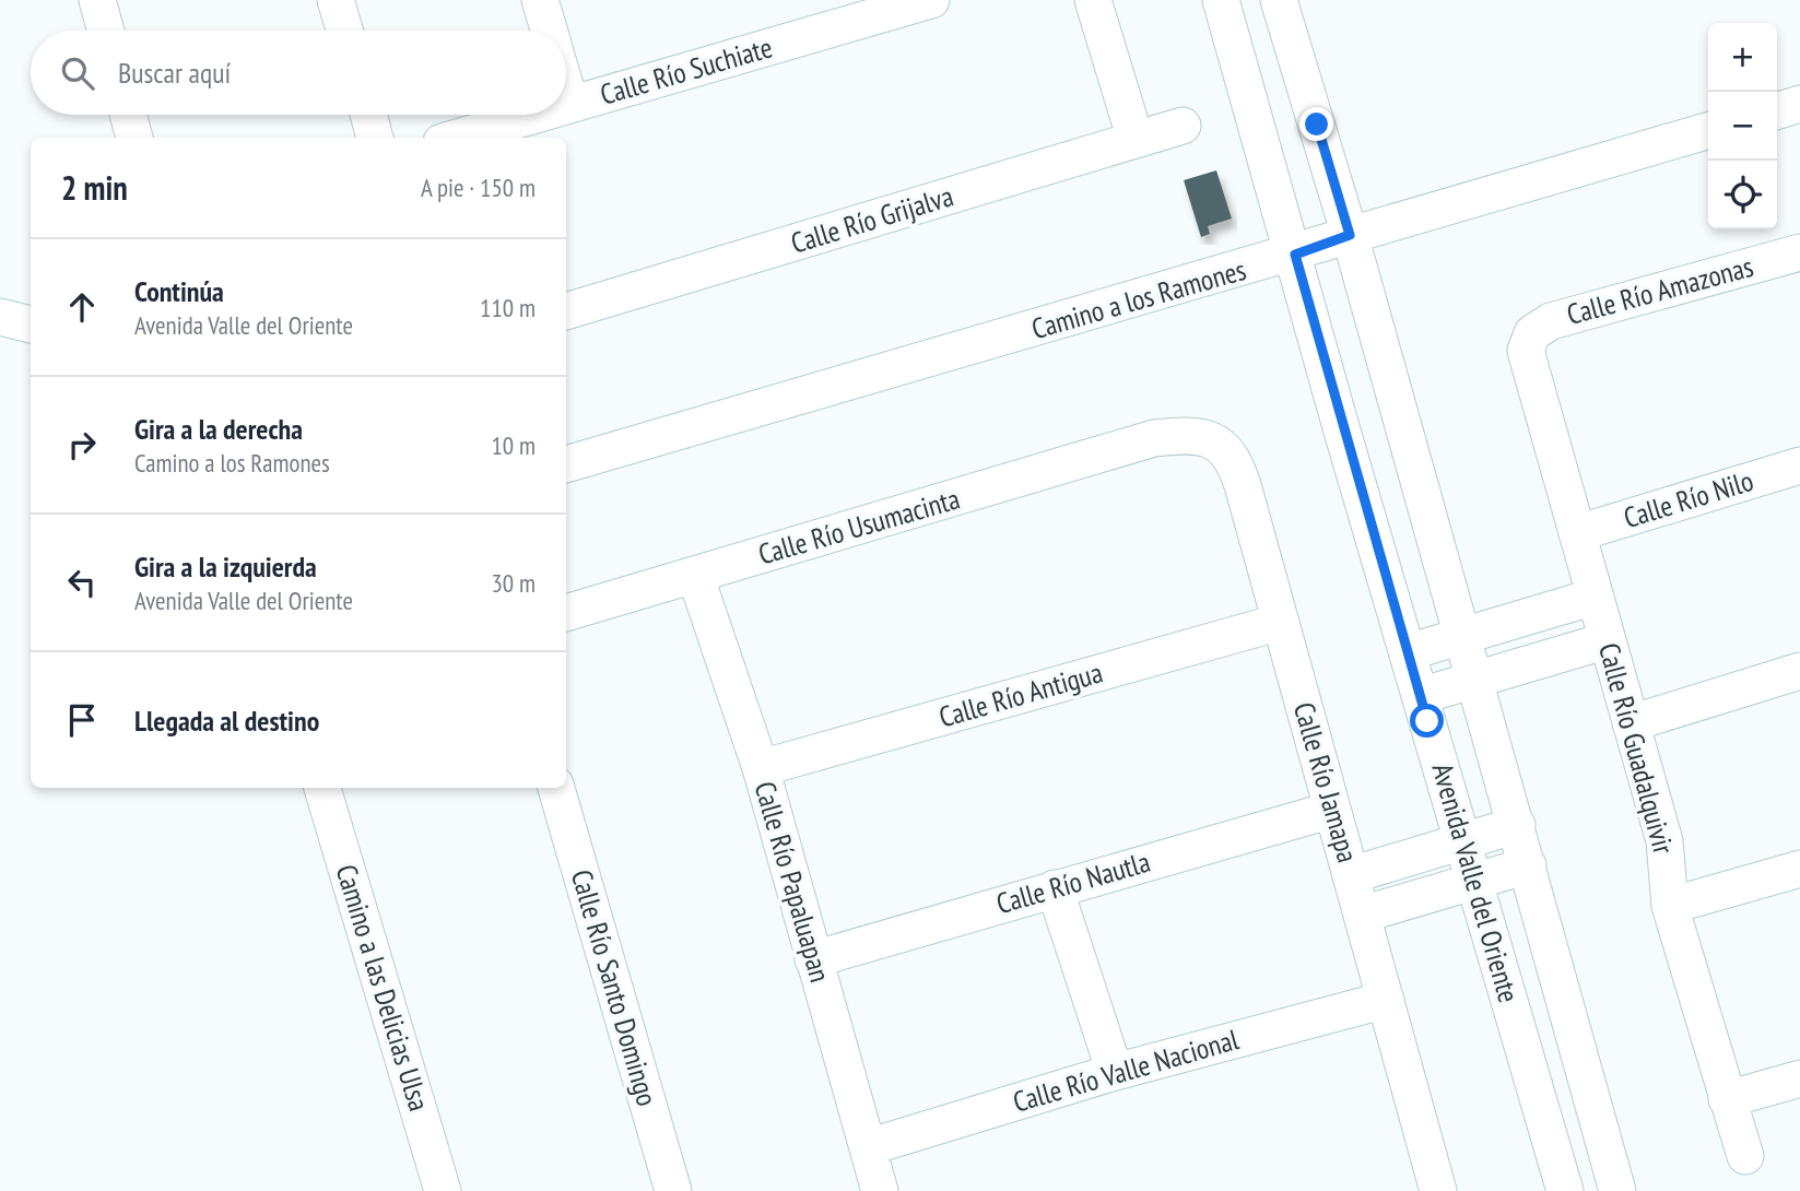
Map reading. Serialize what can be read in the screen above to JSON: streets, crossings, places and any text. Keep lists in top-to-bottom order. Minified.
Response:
{"streets":{"street":["Calle Río Suchiate","Calle Río Grijalva","Calle Río Amazonas","Camino a los Ramones","Calle Río Nilo","Calle Río Usumacinta","Calle Río Antigua","Calle Río Guadalquivir","Calle Río Jamapa","Calle Río Papaluapan","Calle Río Nautla","Avenida Valle del Oriente","Camino a las Delicias Ulsa","Calle Río Santo Domingo","Calle Río Valle Nacional"]},"crossings":[["Calle Río Amazonas","Calle Río Guadalquivir"],["Camino a los Ramones","Avenida Valle del Oriente"],["Calle Río Nilo","Calle Río Guadalquivir"],["Calle Río Usumacinta","Calle Río Jamapa"],["Calle Río Usumacinta","Calle Río Papaluapan"],["Calle Río Antigua","Calle Río Jamapa"],["Calle Río Antigua","Calle Río Papaluapan"],["Calle Río Jamapa","Calle Río Nautla"],["Calle Río Jamapa","Calle Río Valle Nacional"],["Calle Río Papaluapan","Calle Río Nautla"],["Calle Río Papaluapan","Calle Río Valle Nacional"]],"page":{"map_buttons":["+","−"],"search":"Buscar aquí","heading":["2 min","A pie · 150 m"],"list":[["Continúa","Avenida Valle del Oriente","110 m"],["Gira a la derecha","Camino a los Ramones","10 m"],["Gira a la izquierda","Avenida Valle del Oriente","30 m"],"Llegada al destino"]}}
